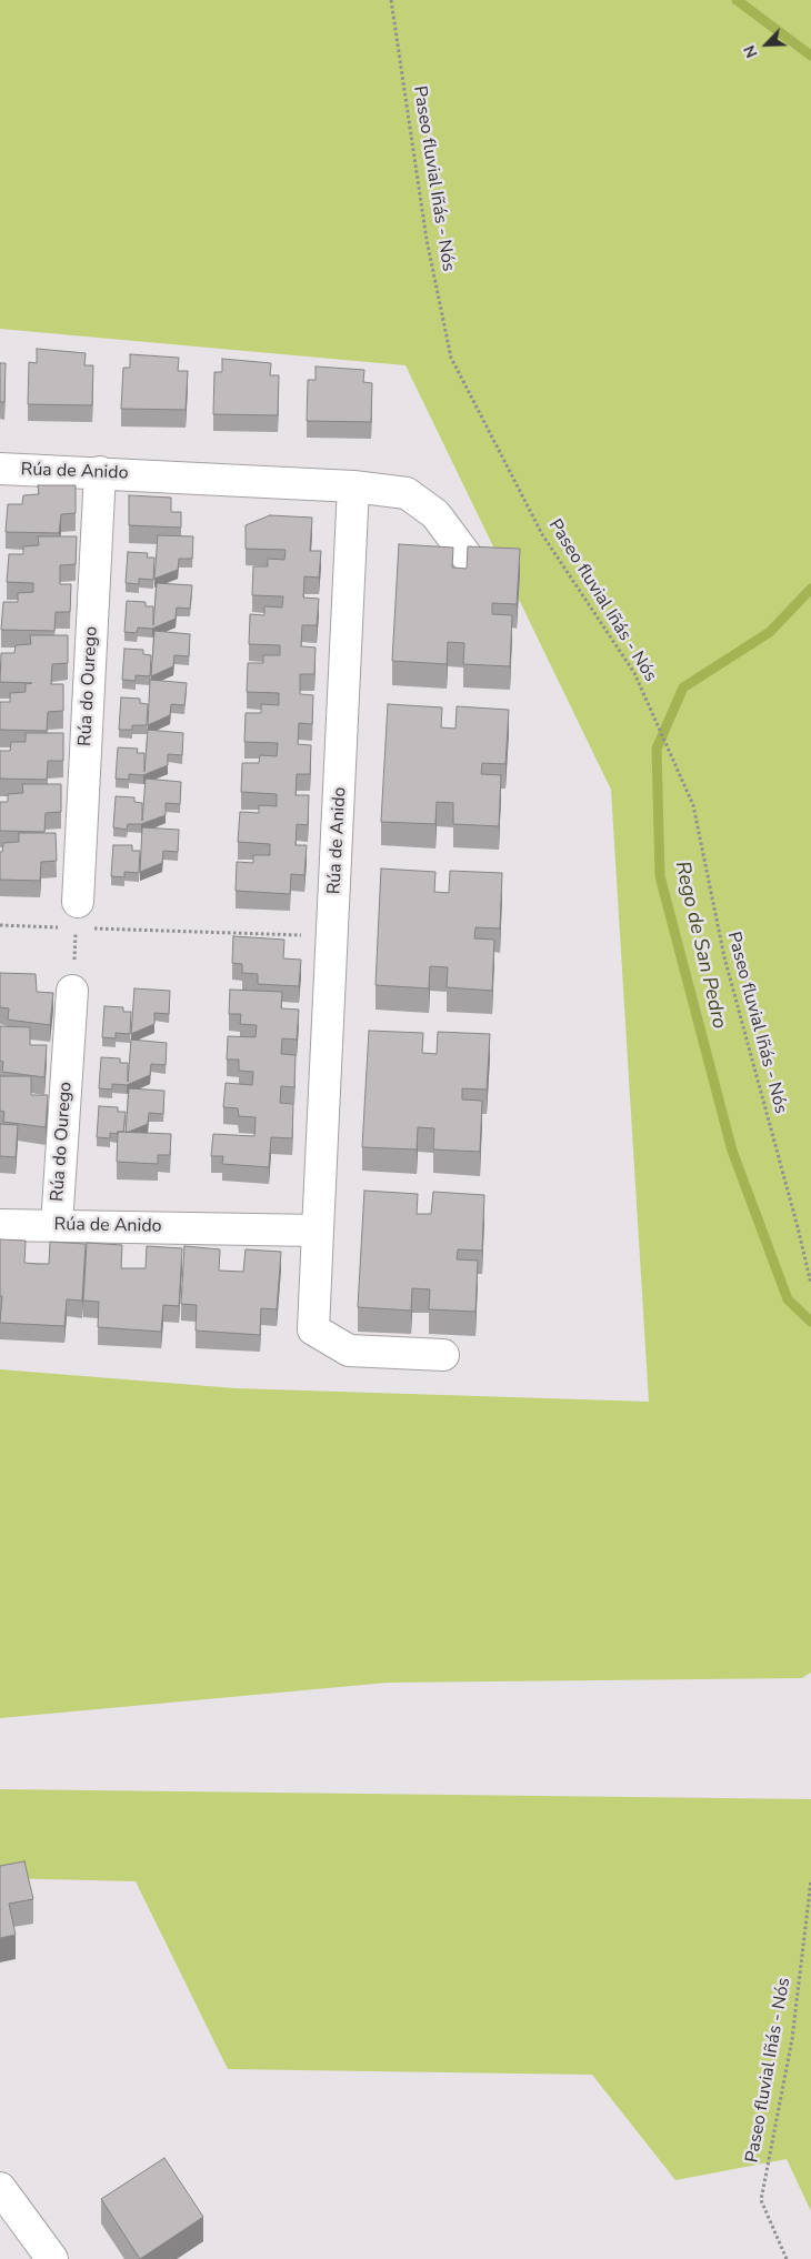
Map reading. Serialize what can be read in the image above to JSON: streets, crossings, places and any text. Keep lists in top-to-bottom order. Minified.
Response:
{"streets":{"main road":["Rúa de Anido","Rúa do Ourego"],"path":["Paseo fluvial Iñás - Nós"]},"crossings":[["Rúa de Anido","Rúa do Ourego"]],"water":["Rego de San Pedro"],"north":"bottom left"}
